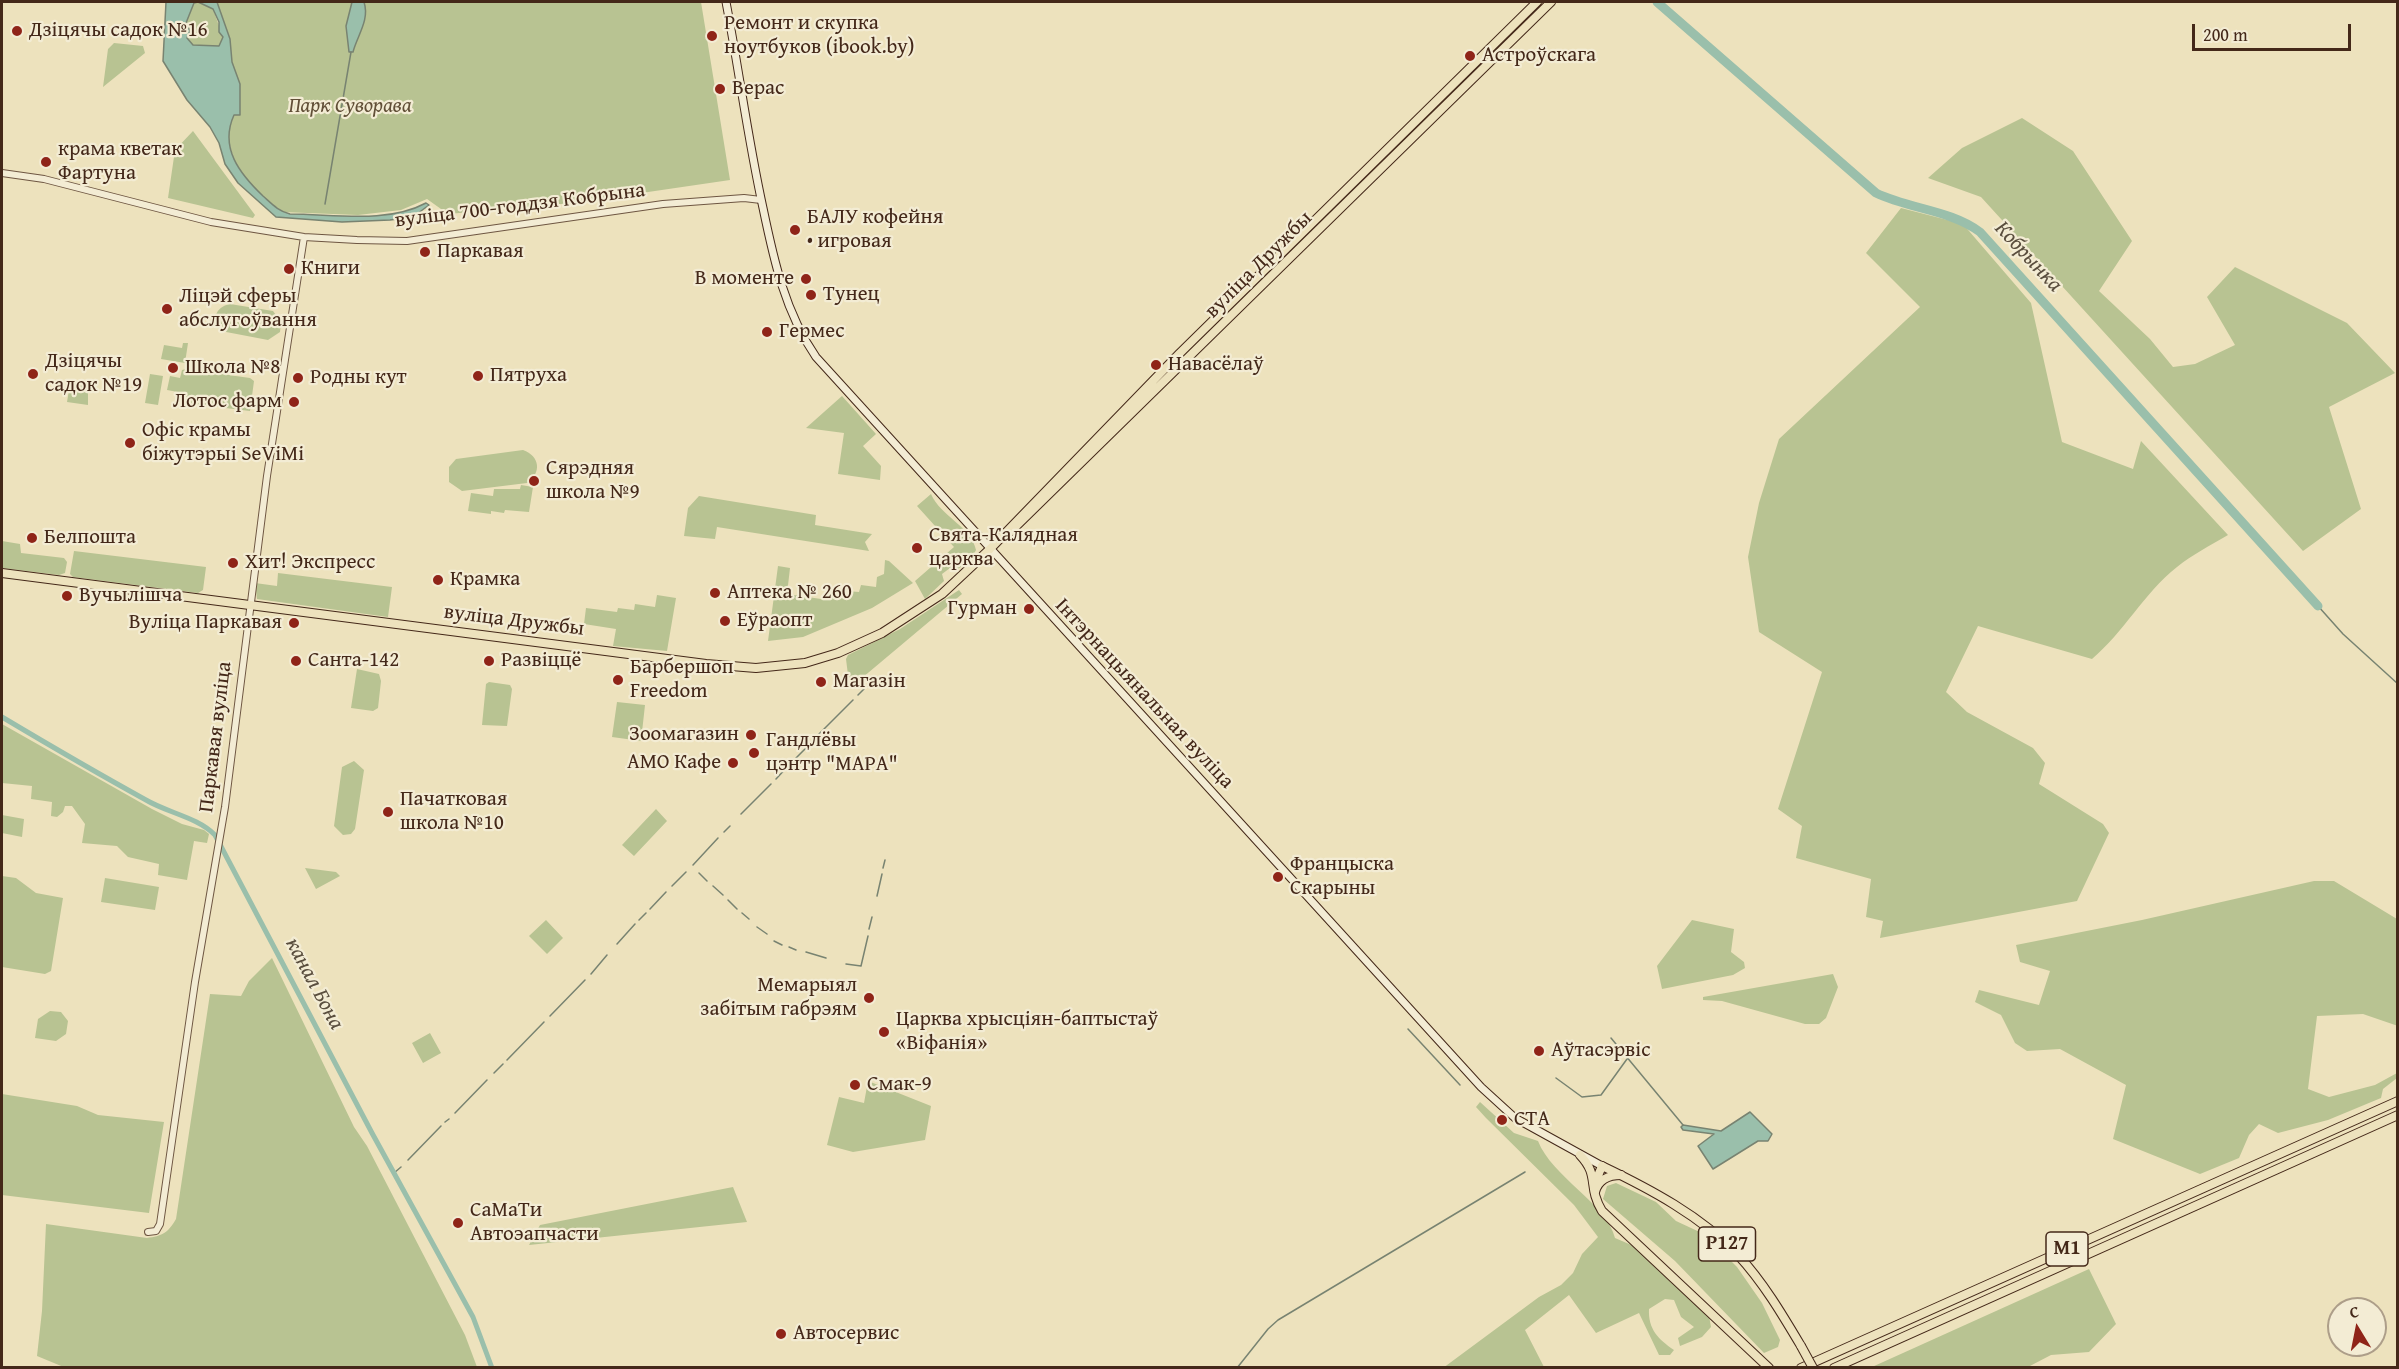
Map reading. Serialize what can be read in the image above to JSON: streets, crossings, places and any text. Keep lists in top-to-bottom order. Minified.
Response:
{"streets":{"main road":["вуліца Дружбы","Інтэрнацыянальная вуліца","Р127","М1"],"street":["вуліца 700-годдзя Кобрына","Паркавая вуліца"]},"crossings":[["вуліца 700-годдзя Кобрына","Інтэрнацыянальная вуліца"],["вуліца 700-годдзя Кобрына","Паркавая вуліца"],["вуліца Дружбы","Інтэрнацыянальная вуліца"],["вуліца Дружбы","Паркавая вуліца"],["Інтэрнацыянальная вуліца","Р127"]],"water":["Кобрынка","канал Бона"],"parks":["Парк Суворава"],"places":["Дзіцячы садок №16","Ремонт и скупка ноутбуков (ibook.by)","Астроўскага","Верас","крама кветак Фартуна","БАЛУ кофейня • игровая","Паркавая","Книги","В моменте","Тунец","Ліцэй сферы абслугоўвання","Гермес","Навасёлаў","Школа №8","Дзіцячы садок №19","Пятруха","Родны кут","Лотос фарм","Офіс крамы біжутэрыі SeViMi","Сярэдняя школа №9","Белпошта","Свята-Калядная царква","Хит! Экспресс","Крамка","Аптека № 260","Вучылішча","Гурман","Еўраопт","Вуліца Паркавая","Санта-142","Развіццё","Барбершоп Freedom","Магазін","Зоомагазин","Гандлёвы цэнтр \"МАРА\"","AMO Кaфе","Пачатковая школа №10","Францыска Скарыны","Мемарыял забітым габрэям","Царква хрысціян-баптыстаў «Віфанія»","Аўтасэрвіс","Смак-9","СТА","СаМаТи Автоэапчасти","Автосервис"],"scale_bar":"200 m","north":"top"}
